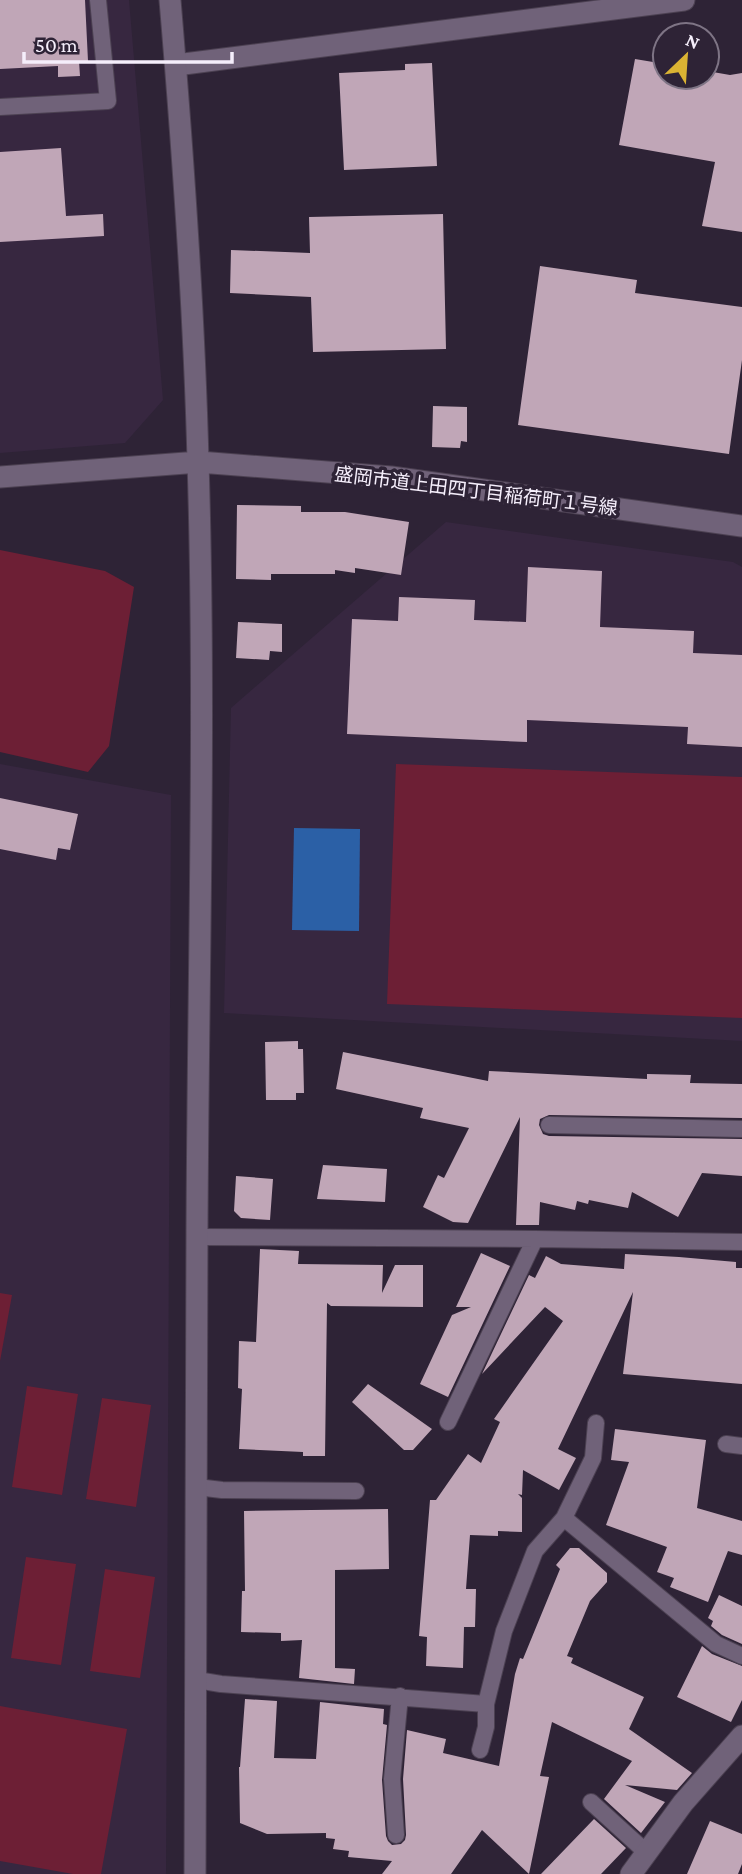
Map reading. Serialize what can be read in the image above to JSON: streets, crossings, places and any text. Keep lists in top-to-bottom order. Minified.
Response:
{"streets":{"street":["盛岡市道上田四丁目稲荷町１号線"]},"scale_bar":"50 m","north":"top right"}
